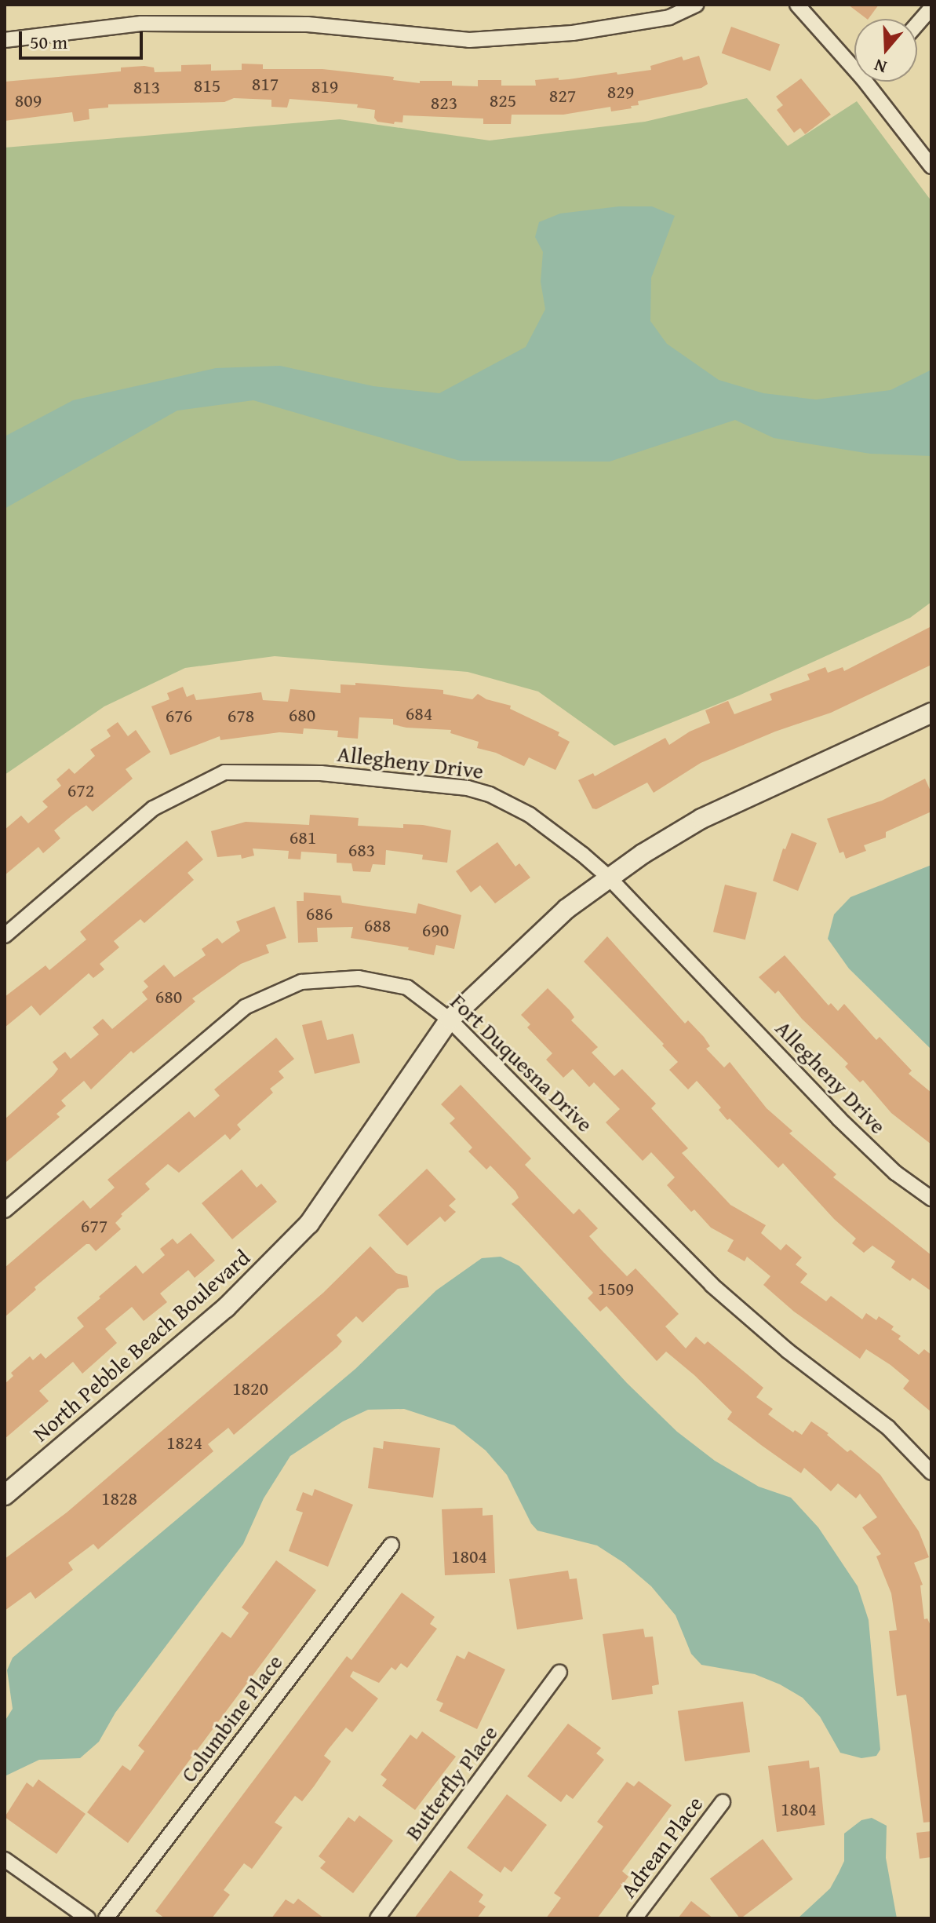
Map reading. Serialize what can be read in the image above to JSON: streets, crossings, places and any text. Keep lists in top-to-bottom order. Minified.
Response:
{"streets":{"street":["Allegheny Drive","Fort Duquesna Drive","North Pebble Beach Boulevard","Columbine Place","Butterfly Place","Adrean Place"]},"crossings":[["Allegheny Drive","North Pebble Beach Boulevard"],["Fort Duquesna Drive","North Pebble Beach Boulevard"]],"house_numbers":["817","815","819","813","829","827","809","825","823","684","680","676","678","672","681","683","686","688","690","680","677","1509","1820","1824","1828","1804","1804"],"scale_bar":"50 m","north":"bottom"}
